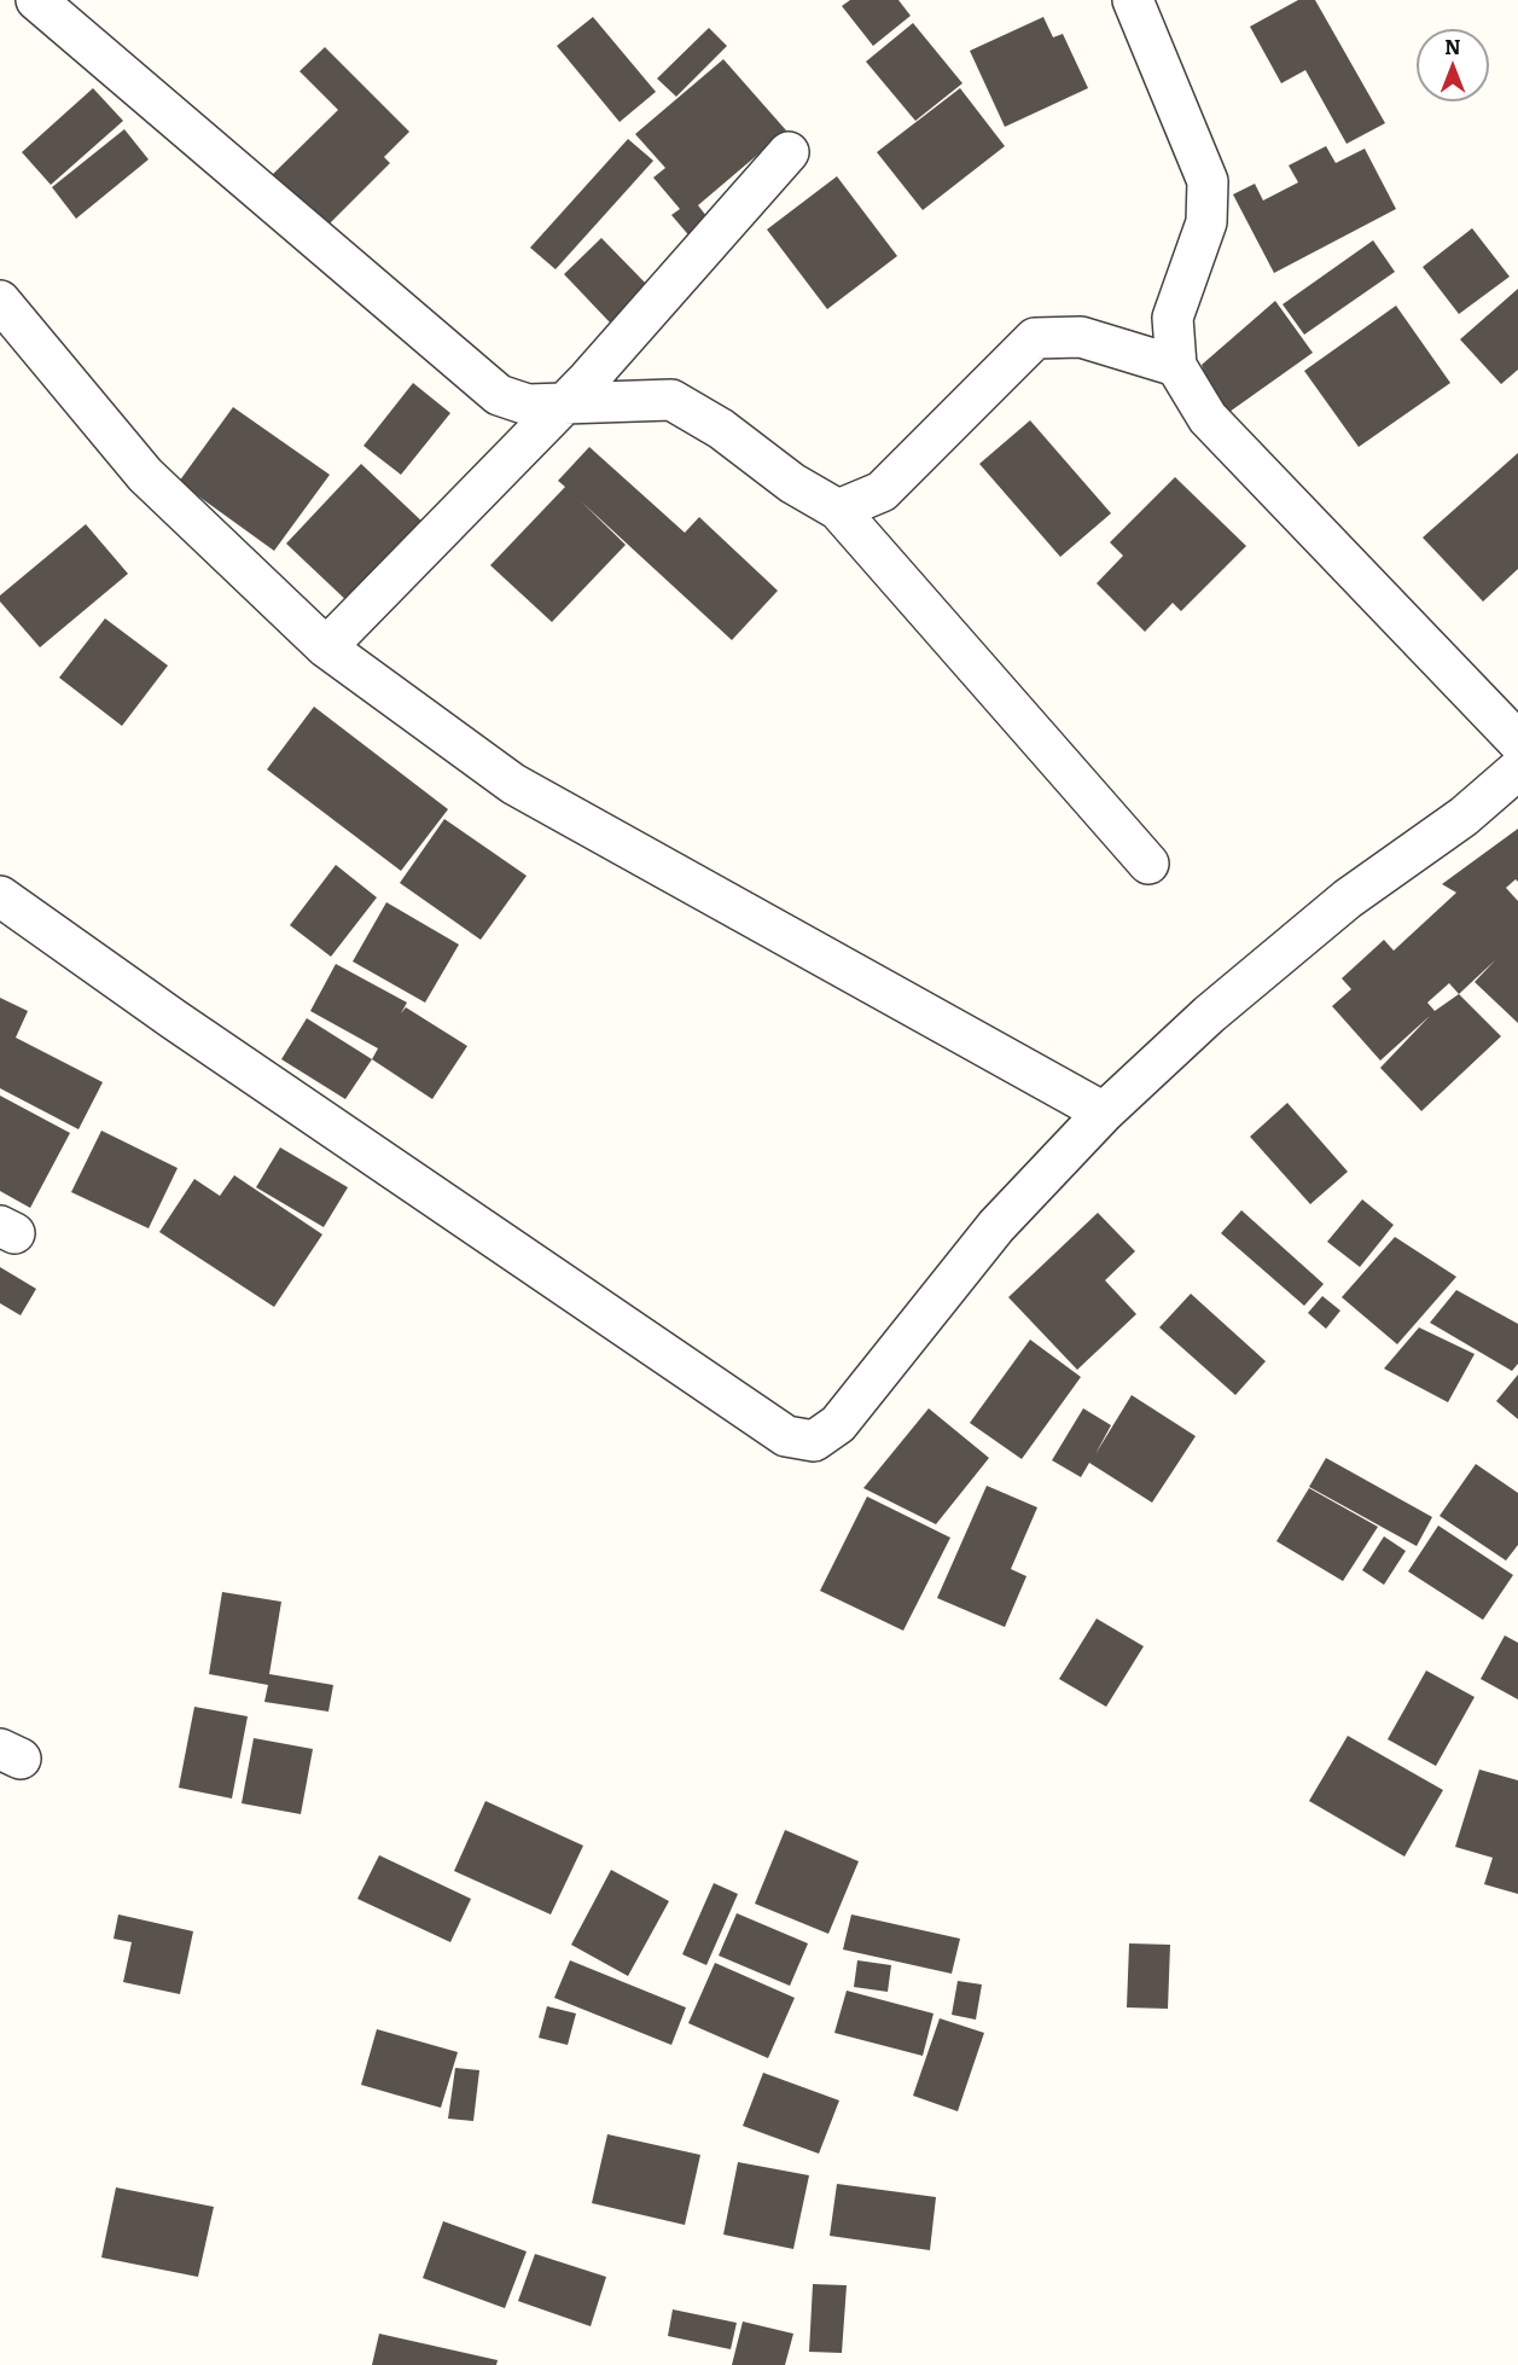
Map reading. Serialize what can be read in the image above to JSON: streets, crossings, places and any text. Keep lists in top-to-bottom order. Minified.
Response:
{"north":"top"}
